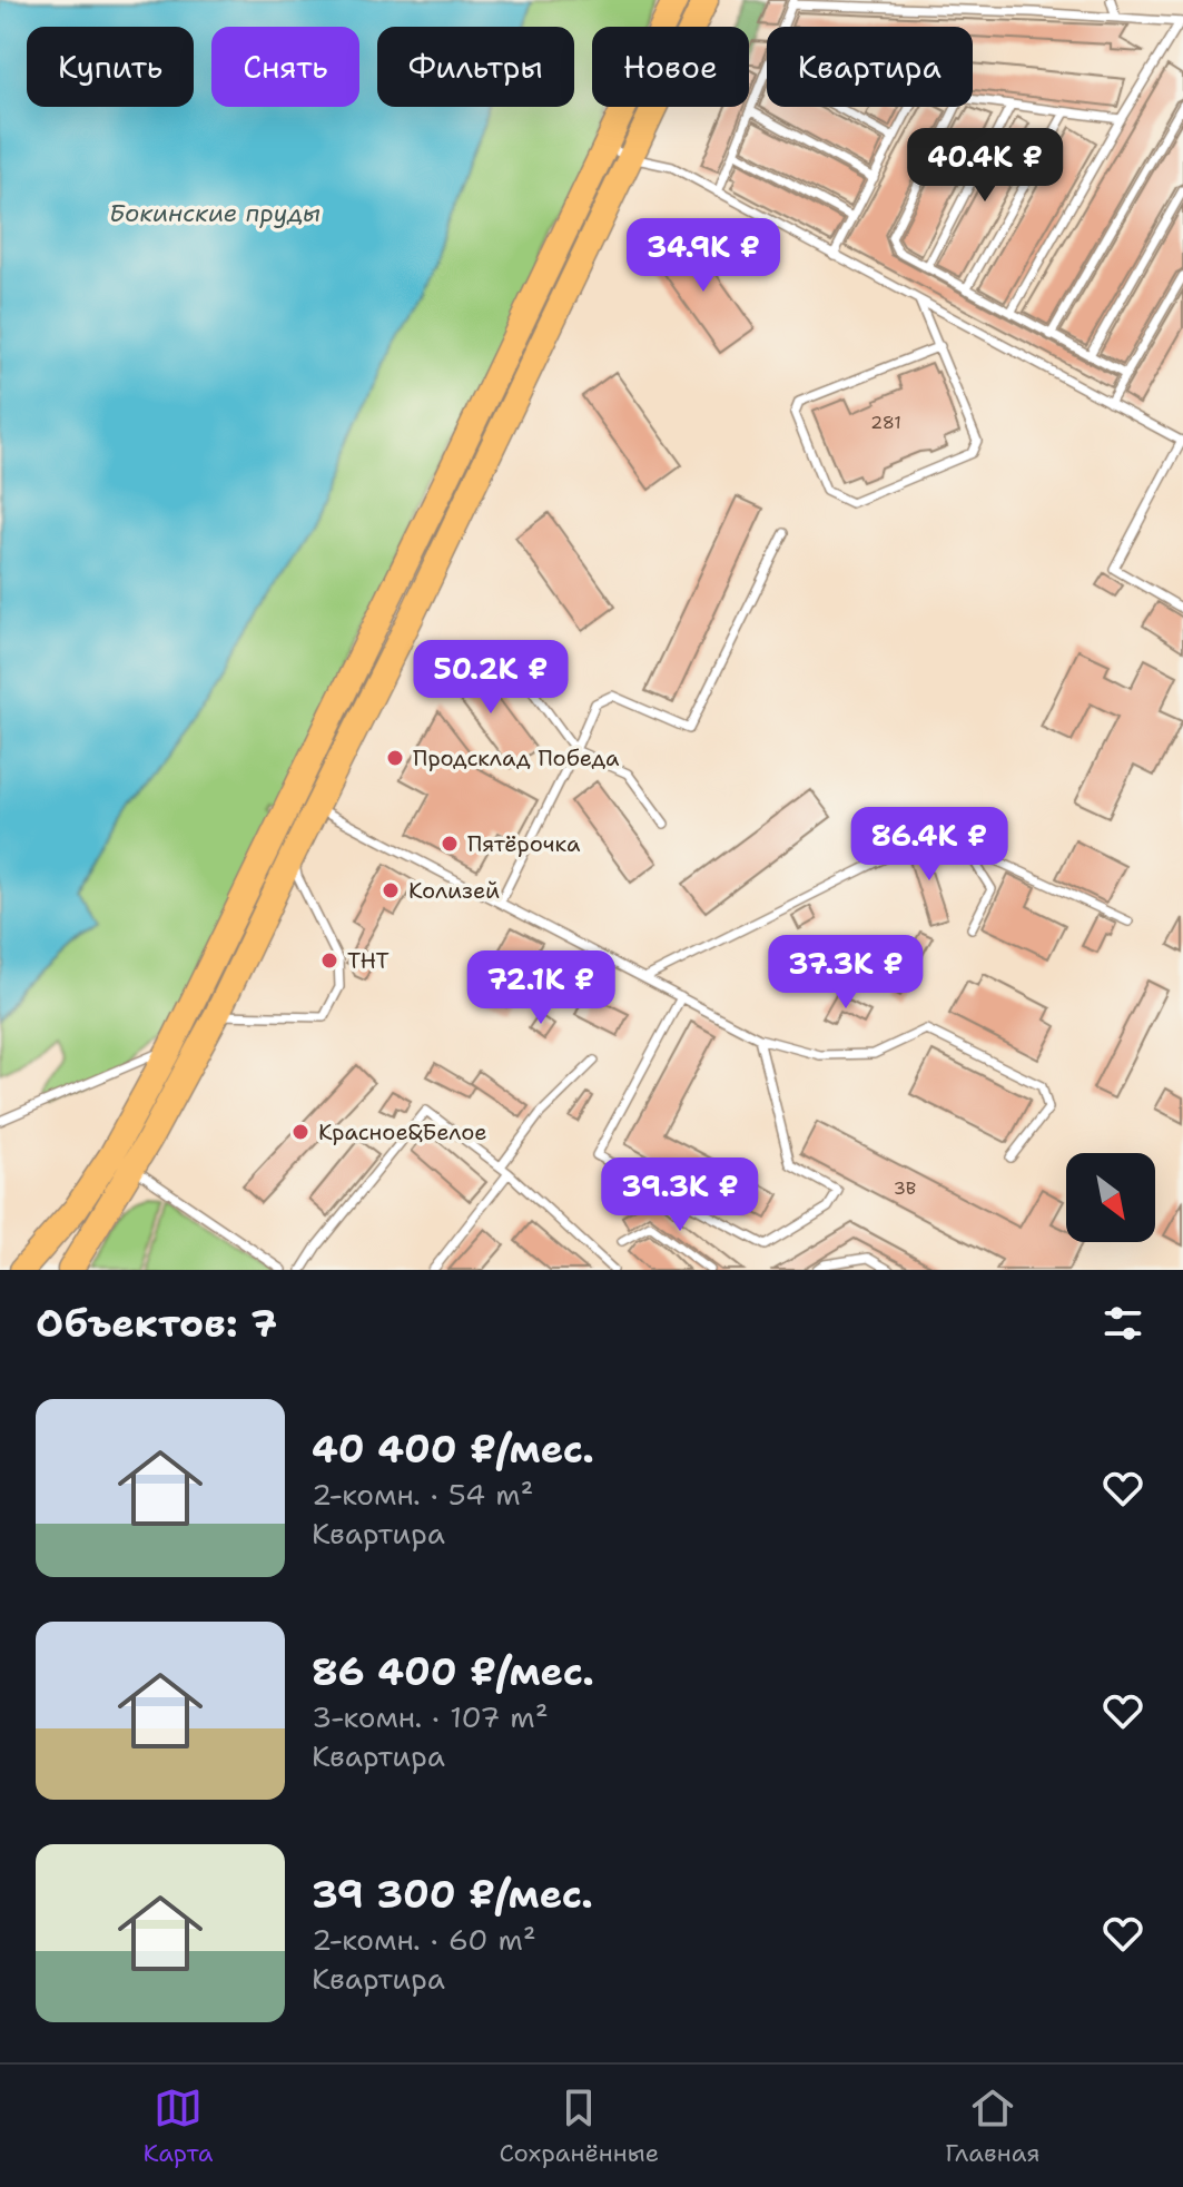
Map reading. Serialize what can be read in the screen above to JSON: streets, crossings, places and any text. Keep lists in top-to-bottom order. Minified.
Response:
{"water":["Бокинские пруды"],"places":["Продсклад Победа","Пятёрочка","Колизей","ТНТ","Красное&Белое"],"house_numbers":["281","3В"],"north":"bottom right","page":{"chip":["Купить","Снять","Фильтры","Новое","Квартира"],"price":["40.4K ₽","34.9K ₽","50.2K ₽","86.4K ₽","37.3K ₽","72.1K ₽","39.3K ₽"],"heading":"Объектов: 7","list":[{"name":"40 400 ₽/мес.","note":"2-комн. · 54 m² · Квартира"},{"name":"86 400 ₽/мес.","note":"3-комн. · 107 m² · Квартира"},{"name":"39 300 ₽/мес.","note":"2-комн. · 60 m² · Квартира"}],"tabs":["Карта","Сохранённые","Главная"]}}
